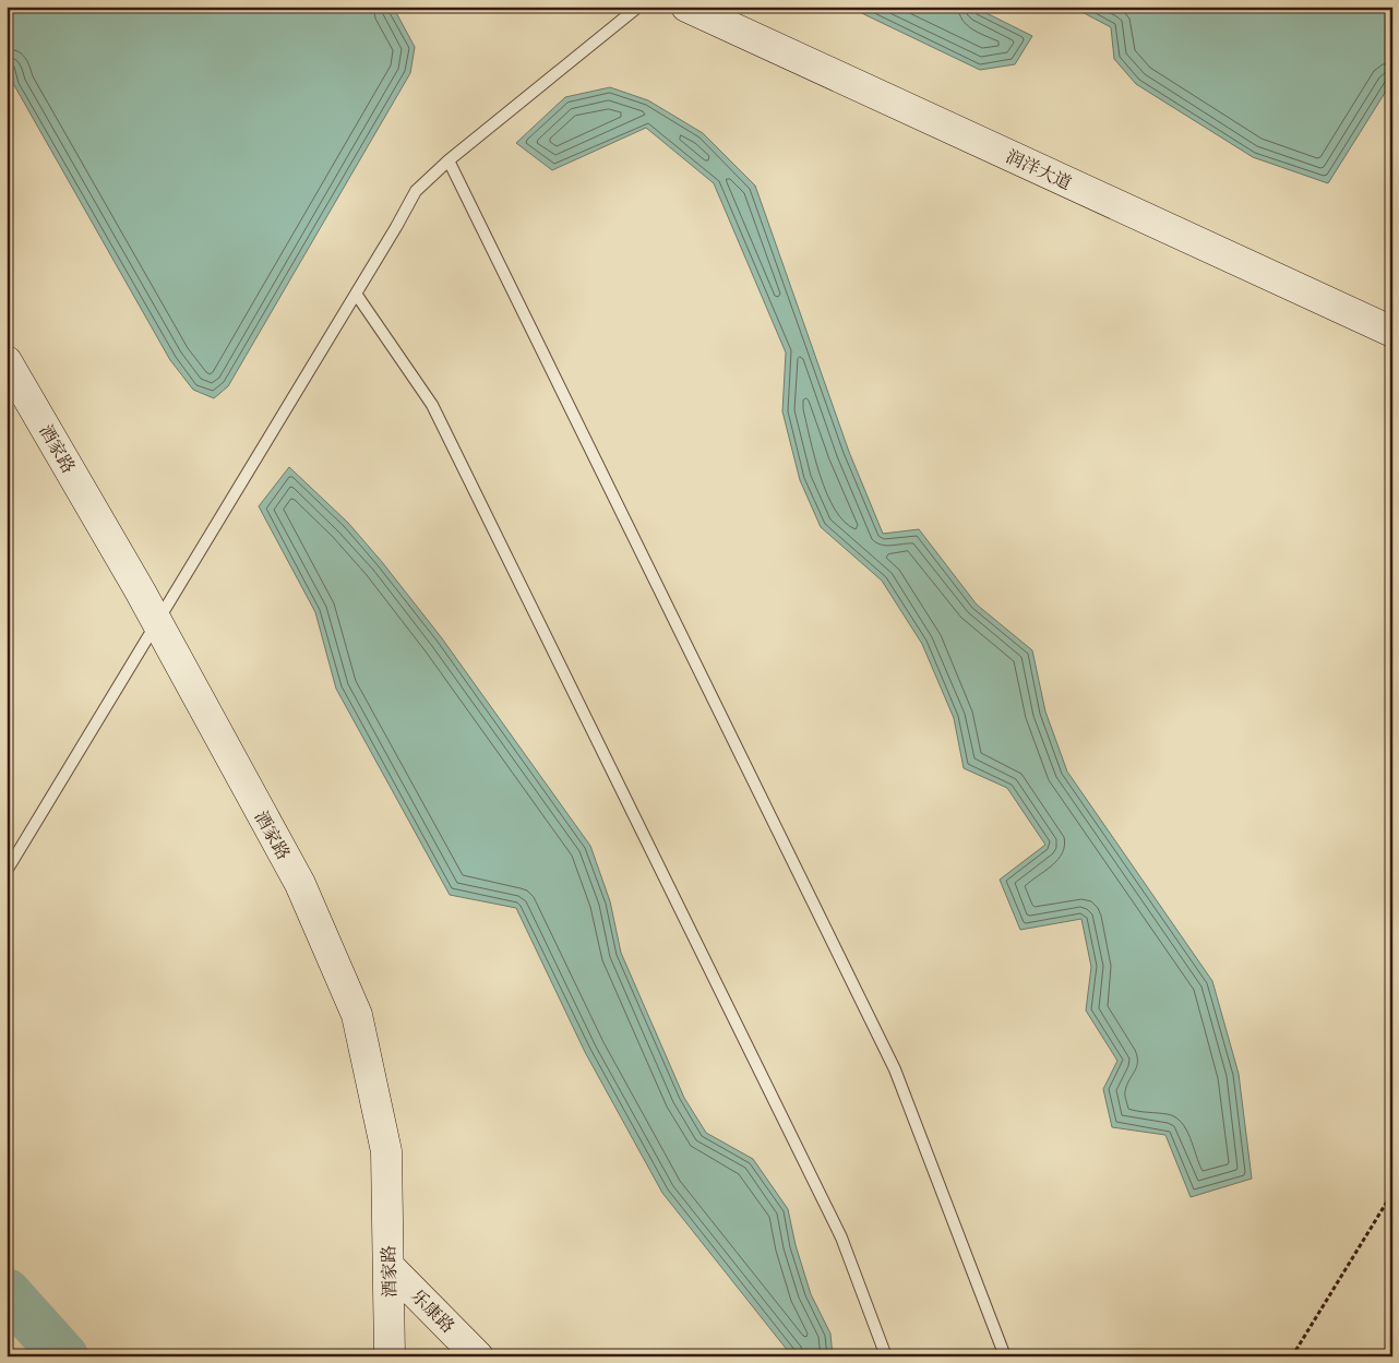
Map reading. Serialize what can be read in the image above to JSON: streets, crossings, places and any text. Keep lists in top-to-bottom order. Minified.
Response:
{"streets":{"street":["润洋大道","酒家路","乐康路"]},"crossings":[["酒家路","乐康路"]]}
